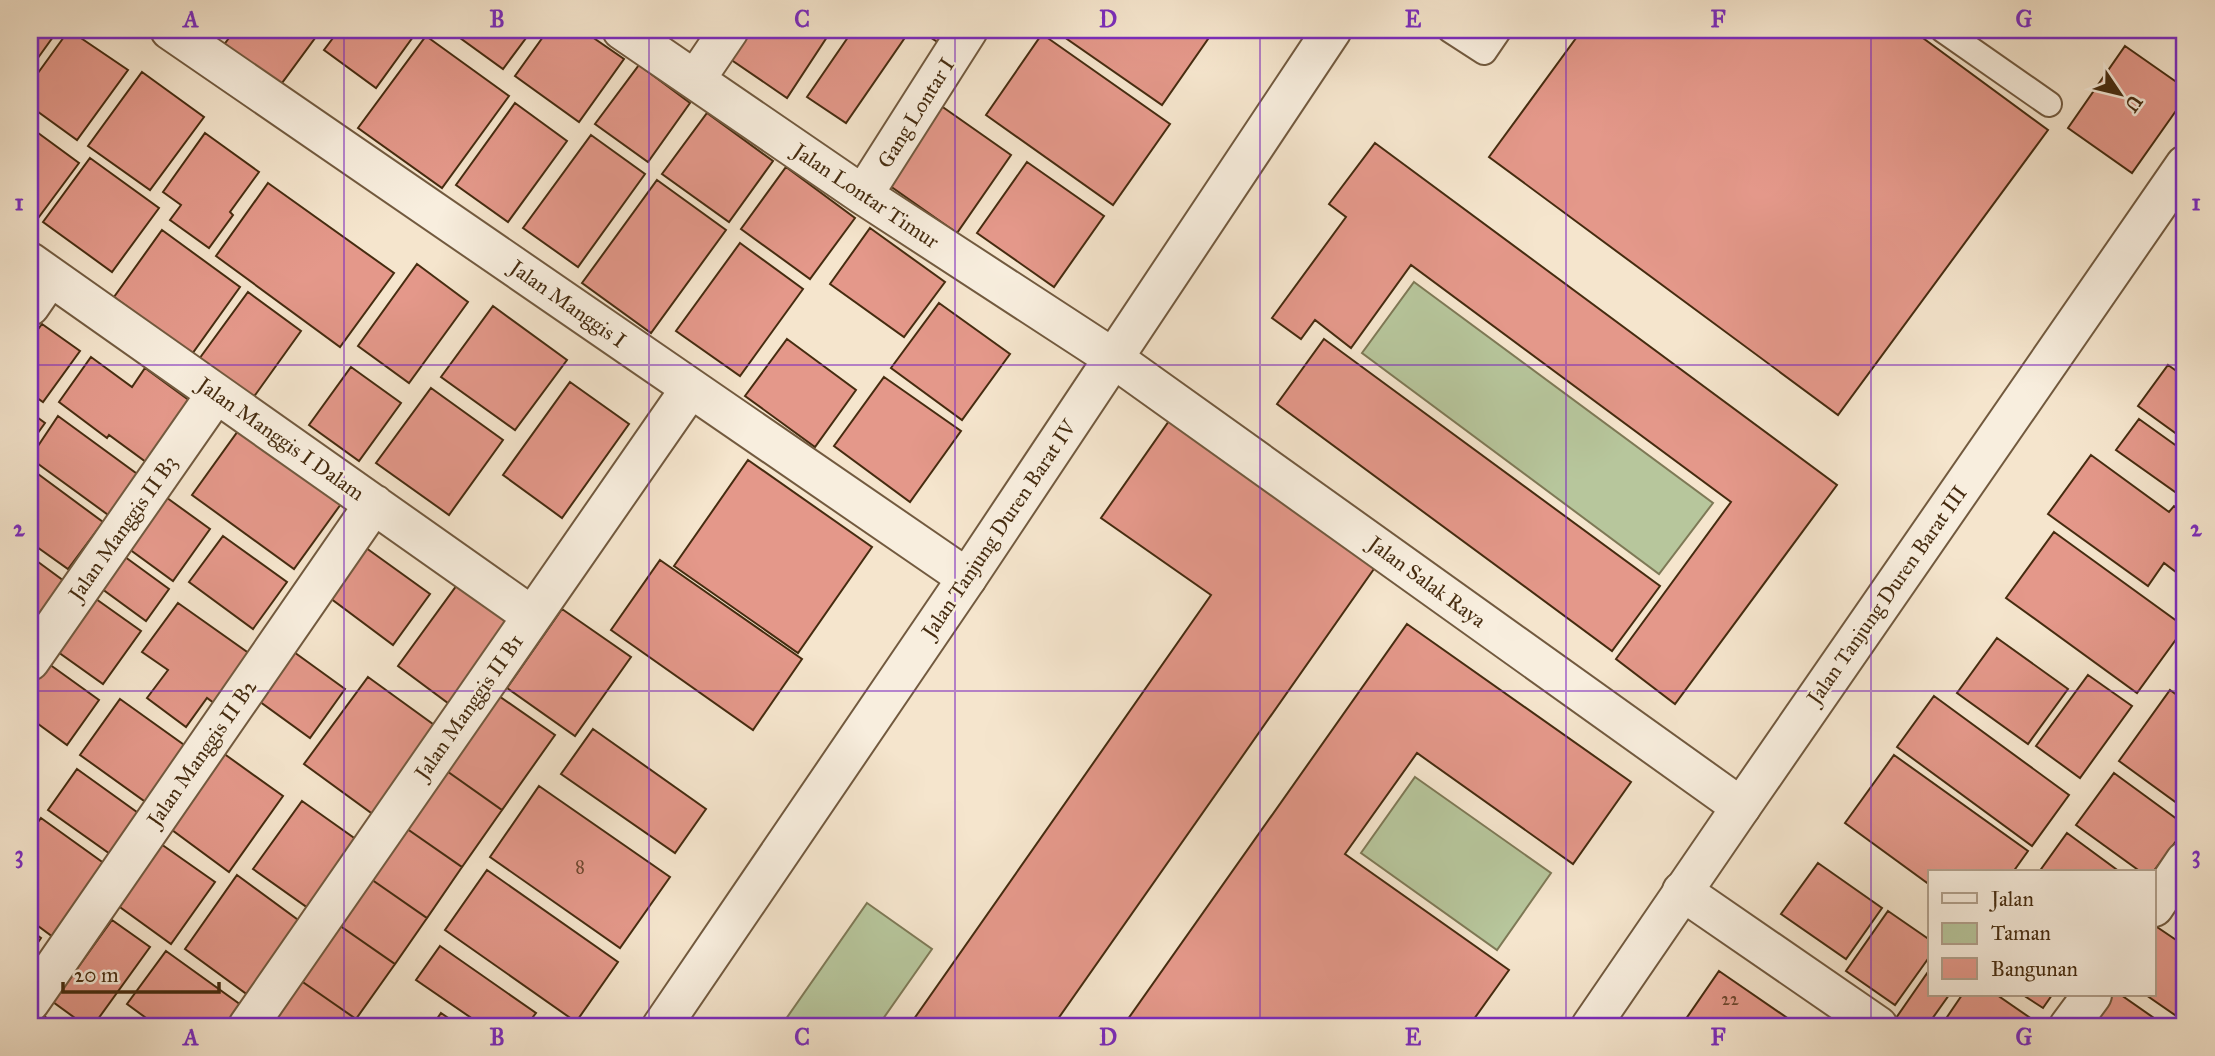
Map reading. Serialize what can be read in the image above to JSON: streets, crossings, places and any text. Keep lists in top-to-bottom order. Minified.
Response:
{"streets":{"street":["Gang Lontar I","Jalan Lontar Timur","Jalan Manggis I","Jalan Manggis I Dalam","Jalan Manggis II B3","Jalan Tanjung Duren Barat IV","Jalan Salak Raya","Jalan Tanjung Duren Barat III","Jalan Manggis II B1","Jalan Manggis II B2"]},"crossings":[["Gang Lontar I","Jalan Lontar Timur"],["Jalan Lontar Timur","Jalan Tanjung Duren Barat IV"],["Jalan Lontar Timur","Jalan Salak Raya"],["Jalan Manggis I","Jalan Tanjung Duren Barat IV"],["Jalan Manggis I","Jalan Manggis II B1"],["Jalan Manggis I Dalam","Jalan Manggis II B3"],["Jalan Manggis I Dalam","Jalan Manggis II B1"],["Jalan Manggis I Dalam","Jalan Manggis II B2"],["Jalan Tanjung Duren Barat IV","Jalan Salak Raya"],["Jalan Salak Raya","Jalan Tanjung Duren Barat III"]],"house_numbers":["8","22"],"legend":["Jalan","Taman","Bangunan"],"scale_bar":"20 m","north":"bottom right","grid":{"columns":["A","B","C","D","E","F","G"],"rows":["1","2","3"]}}
